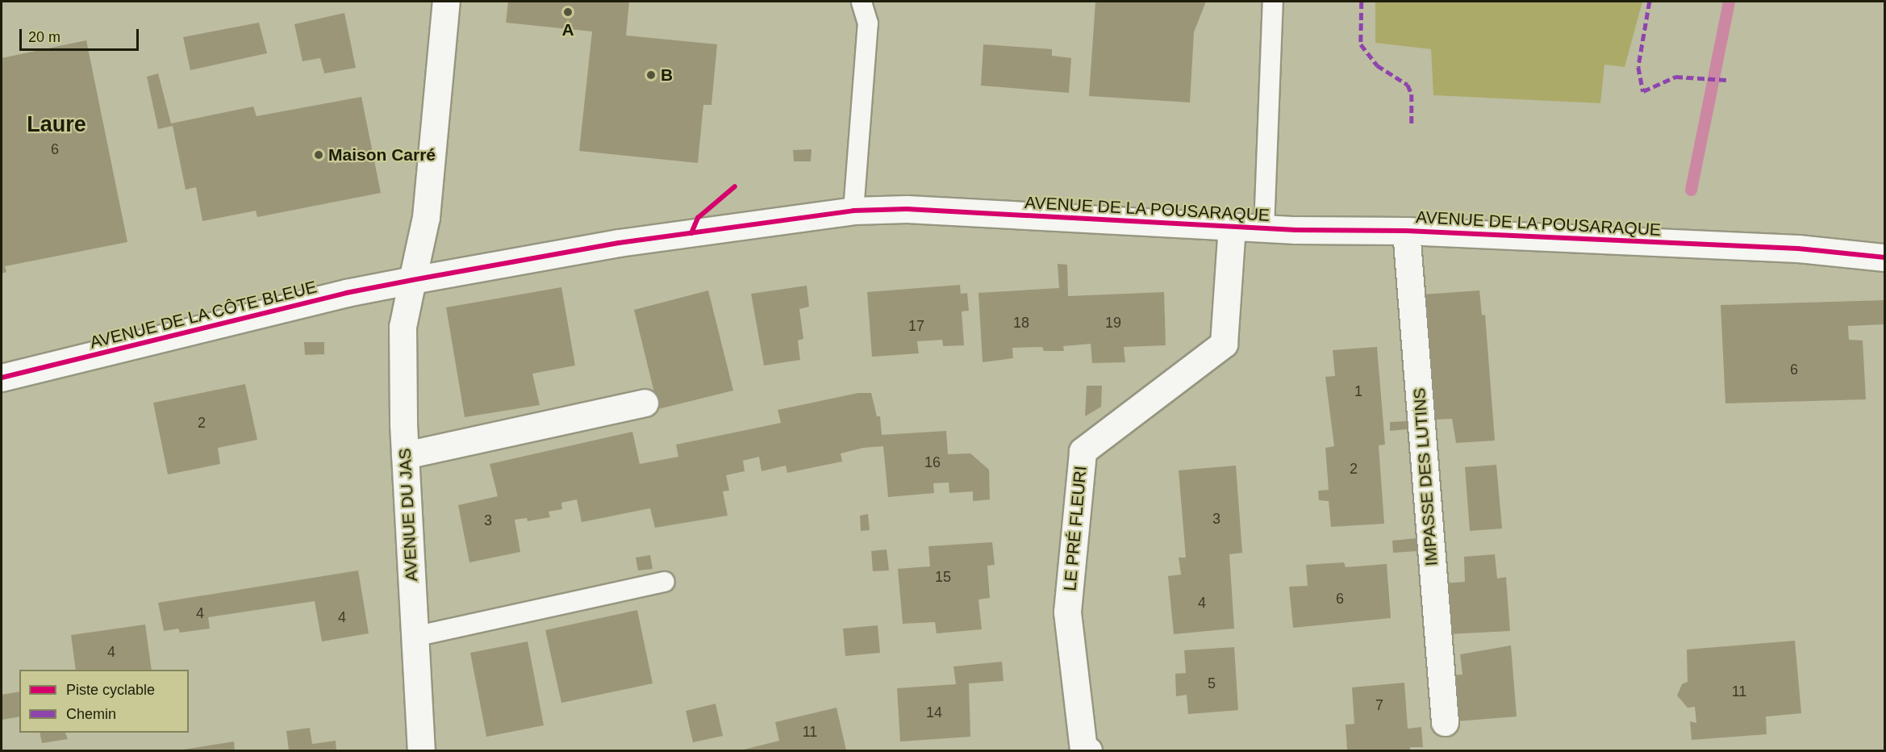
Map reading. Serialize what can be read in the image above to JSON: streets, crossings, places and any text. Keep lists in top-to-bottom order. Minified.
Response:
{"streets":{"street":["AVENUE DE LA POUSARAQUE","AVENUE DE LA CÔTE BLEUE","IMPASSE DES LUTINS","AVENUE DU JAS","LE PRÉ FLEURI"]},"crossings":[["AVENUE DE LA POUSARAQUE","AVENUE DE LA CÔTE BLEUE"],["AVENUE DE LA POUSARAQUE","IMPASSE DES LUTINS"],["AVENUE DE LA POUSARAQUE","AVENUE DU JAS"],["AVENUE DE LA POUSARAQUE","LE PRÉ FLEURI"],["AVENUE DE LA CÔTE BLEUE","AVENUE DU JAS"]],"districts":["Laure"],"places":["A","B","Maison Carré"],"house_numbers":["6","18","19","17","6","1","2","16","2","3","3","15","6","4","4","4","4","5","11","7","14","11"],"legend":["Piste cyclable","Chemin"],"scale_bar":"20 m"}
